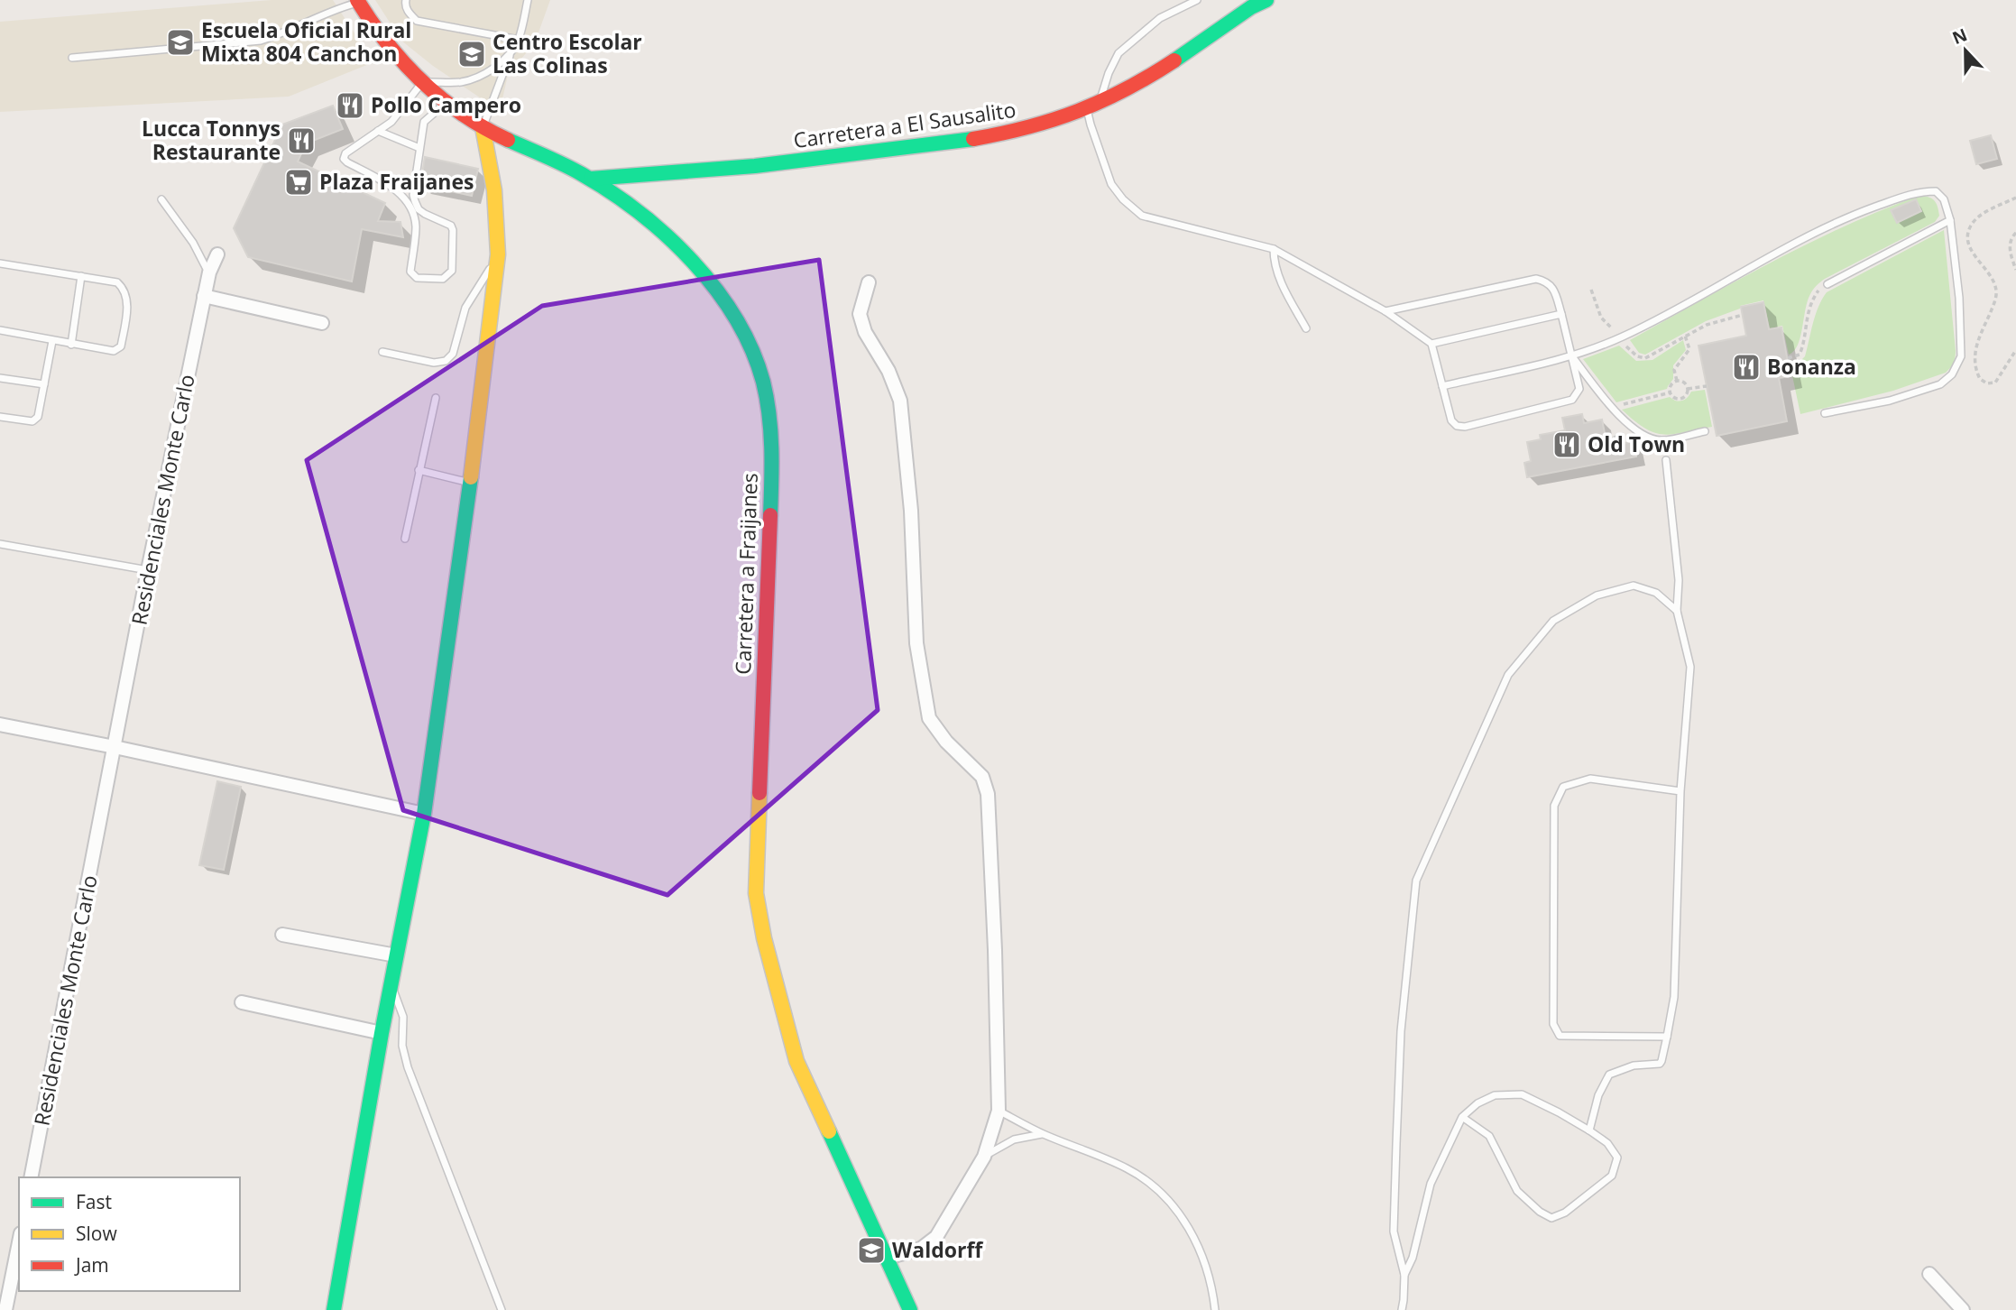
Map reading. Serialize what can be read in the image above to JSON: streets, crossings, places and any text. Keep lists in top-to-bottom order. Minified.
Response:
{"streets":{"street":["Carretera a El Sausalito","Residenciales Monte Carlo","Carretera a Fraijanes"]},"crossings":[["Carretera a El Sausalito","Carretera a Fraijanes"]],"places":{"school or university":["Escuela Oficial Rural Mixta 804 Canchon","Centro Escolar Las Colinas","Waldorff"],"restaurant":["Pollo Campero","Lucca Tonnys Restaurante","Bonanza","Old Town"],"supermarket":["Plaza Fraijanes"]},"legend":["Fast","Slow","Jam"],"north":"top"}
